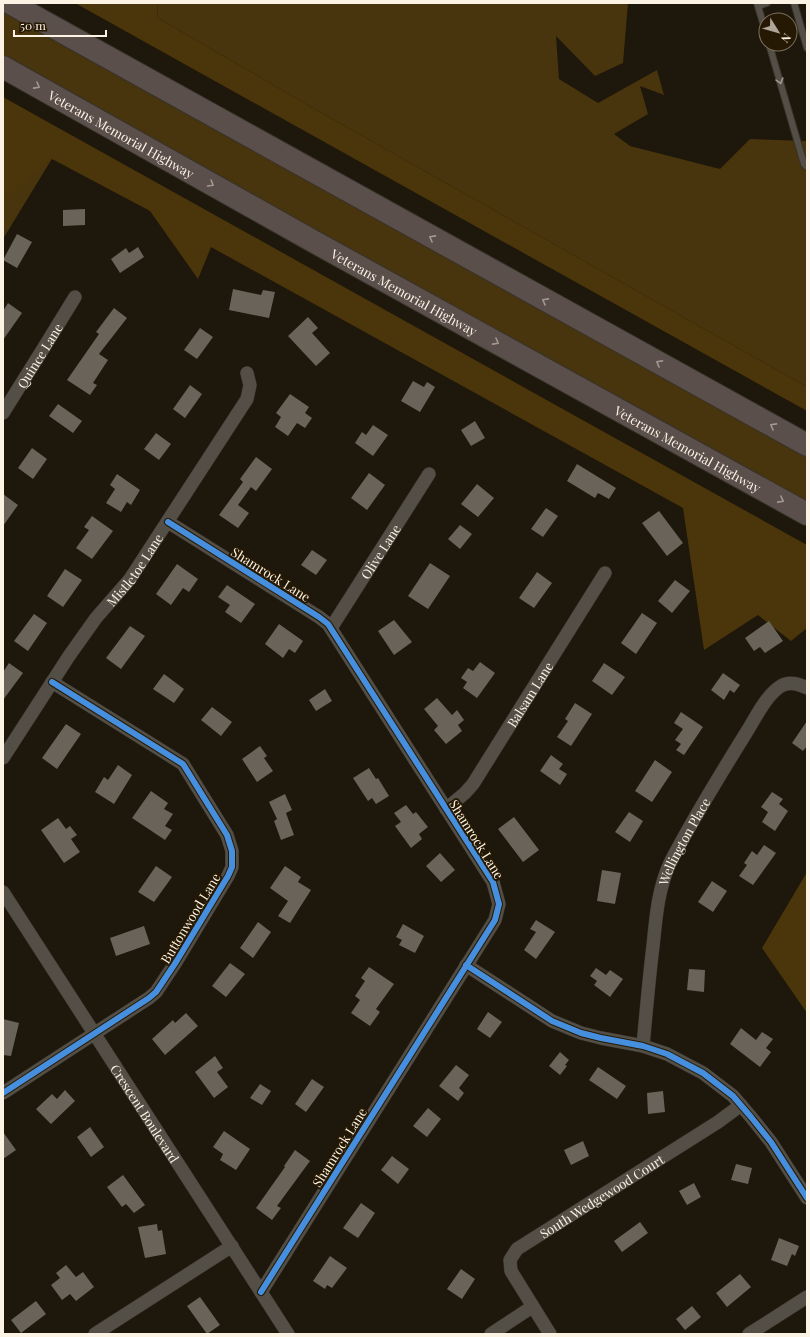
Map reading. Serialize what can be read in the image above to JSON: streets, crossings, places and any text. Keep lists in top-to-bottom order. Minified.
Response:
{"streets":{"highway":["Veterans Memorial Highway"],"street":["Quince Lane","Olive Lane","Mistletoe Lane","Shamrock Lane","Balsam Lane","Wellington Place","Buttonwood Lane","Crescent Boulevard","South Wedgewood Court"]},"crossings":[["Olive Lane","Shamrock Lane"],["Mistletoe Lane","Shamrock Lane"],["Mistletoe Lane","Buttonwood Lane"],["Shamrock Lane","Balsam Lane"],["Shamrock Lane","Crescent Boulevard"],["Buttonwood Lane","Crescent Boulevard"]],"scale_bar":"50 m","north":"bottom right"}
